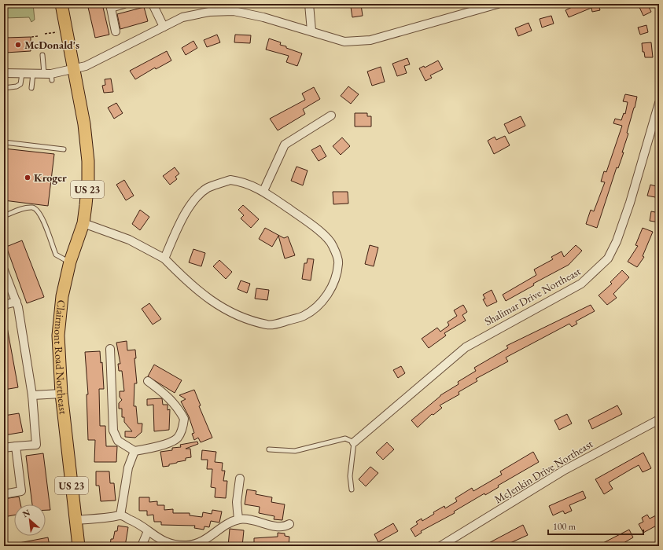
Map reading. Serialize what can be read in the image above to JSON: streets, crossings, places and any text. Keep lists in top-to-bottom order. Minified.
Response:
{"streets":{"main road":["US 23","Clairmont Road Northeast"],"street":["Shalimar Drive Northeast","McJenkin Drive Northeast"]},"places":["McDonald's","Kroger"],"scale_bar":"100 m","north":"top left"}
